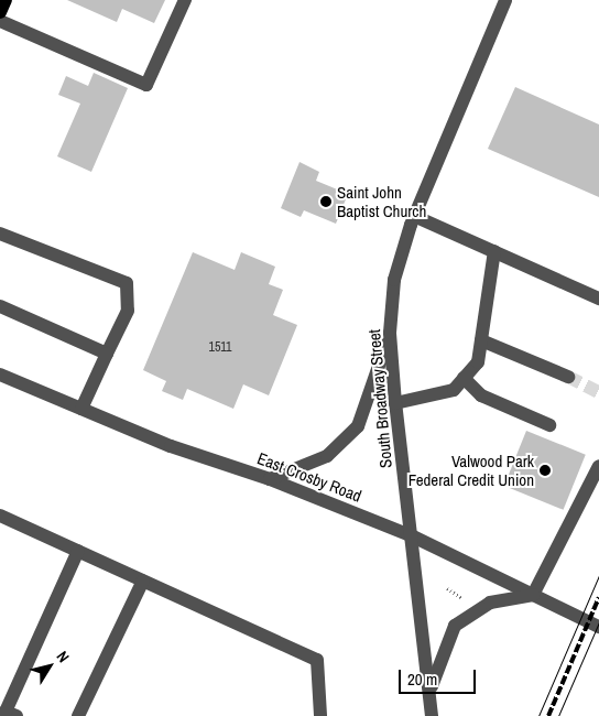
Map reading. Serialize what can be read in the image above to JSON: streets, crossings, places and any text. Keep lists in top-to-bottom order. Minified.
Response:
{"streets":{"street":["South Broadway Street","East Crosby Road"]},"crossings":[["South Broadway Street","East Crosby Road"]],"places":["Saint John Baptist Church","Valwood Park Federal Credit Union"],"house_numbers":["1511"],"scale_bar":"20 m","north":"top right"}
